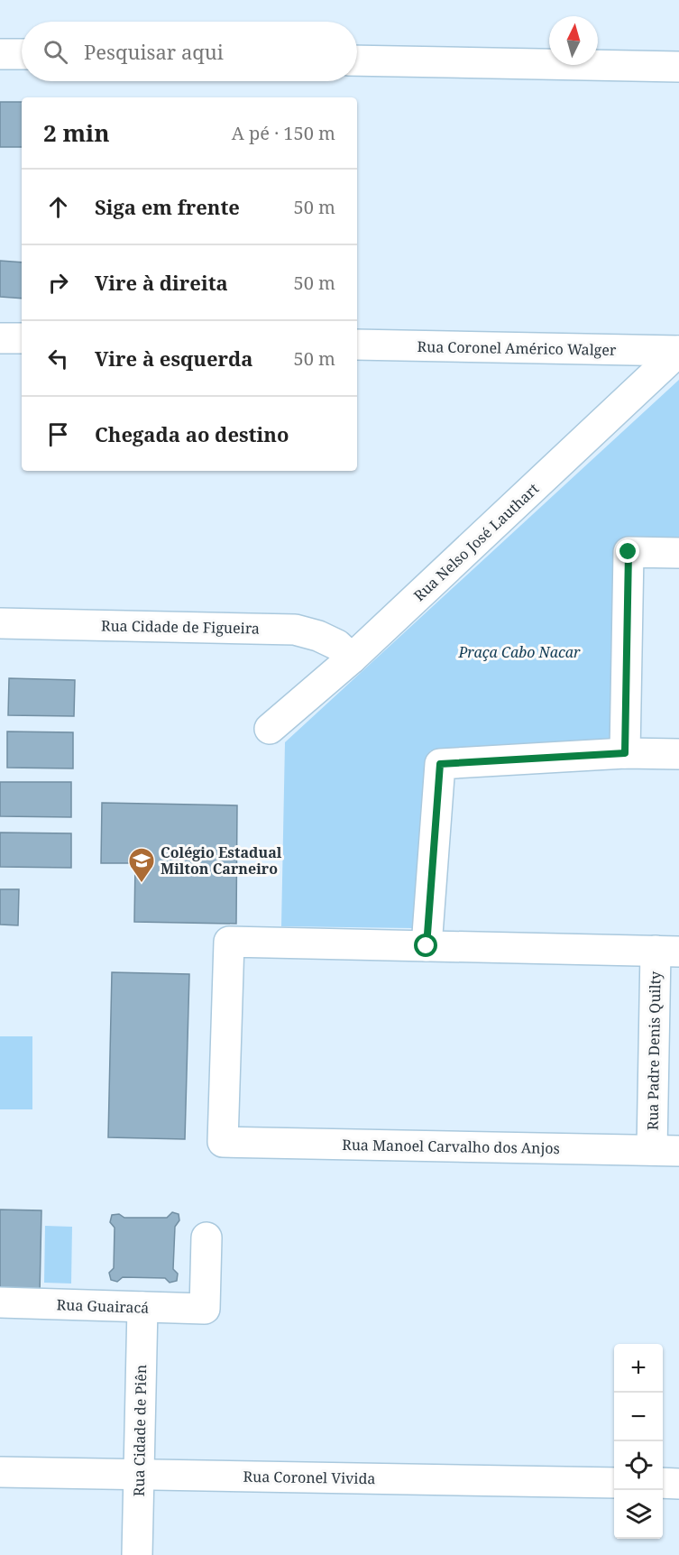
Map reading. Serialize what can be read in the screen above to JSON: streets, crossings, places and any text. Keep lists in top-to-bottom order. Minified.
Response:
{"streets":{"street":["Rua Coronel Américo Walger","Rua Nelso José Lauthart","Rua Cidade de Figueira","Rua Padre Denis Quilty","Rua Manoel Carvalho dos Anjos","Rua Guairacá","Rua Cidade de Piên","Rua Coronel Vivida"]},"crossings":[["Rua Coronel Américo Walger","Rua Nelso José Lauthart"],["Rua Nelso José Lauthart","Rua Cidade de Figueira"],["Rua Padre Denis Quilty","Rua Manoel Carvalho dos Anjos"],["Rua Guairacá","Rua Cidade de Piên"],["Rua Cidade de Piên","Rua Coronel Vivida"]],"parks":["Praça Cabo Nacar"],"places":{"school or university":["Colégio Estadual Milton Carneiro"]},"north":"top","page":{"search":"Pesquisar aqui","heading":["2 min","A pé · 150 m"],"list":[["Siga em frente","50 m"],["Vire à direita","50 m"],["Vire à esquerda","50 m"],"Chegada ao destino"],"map_buttons":["+","−"]}}
